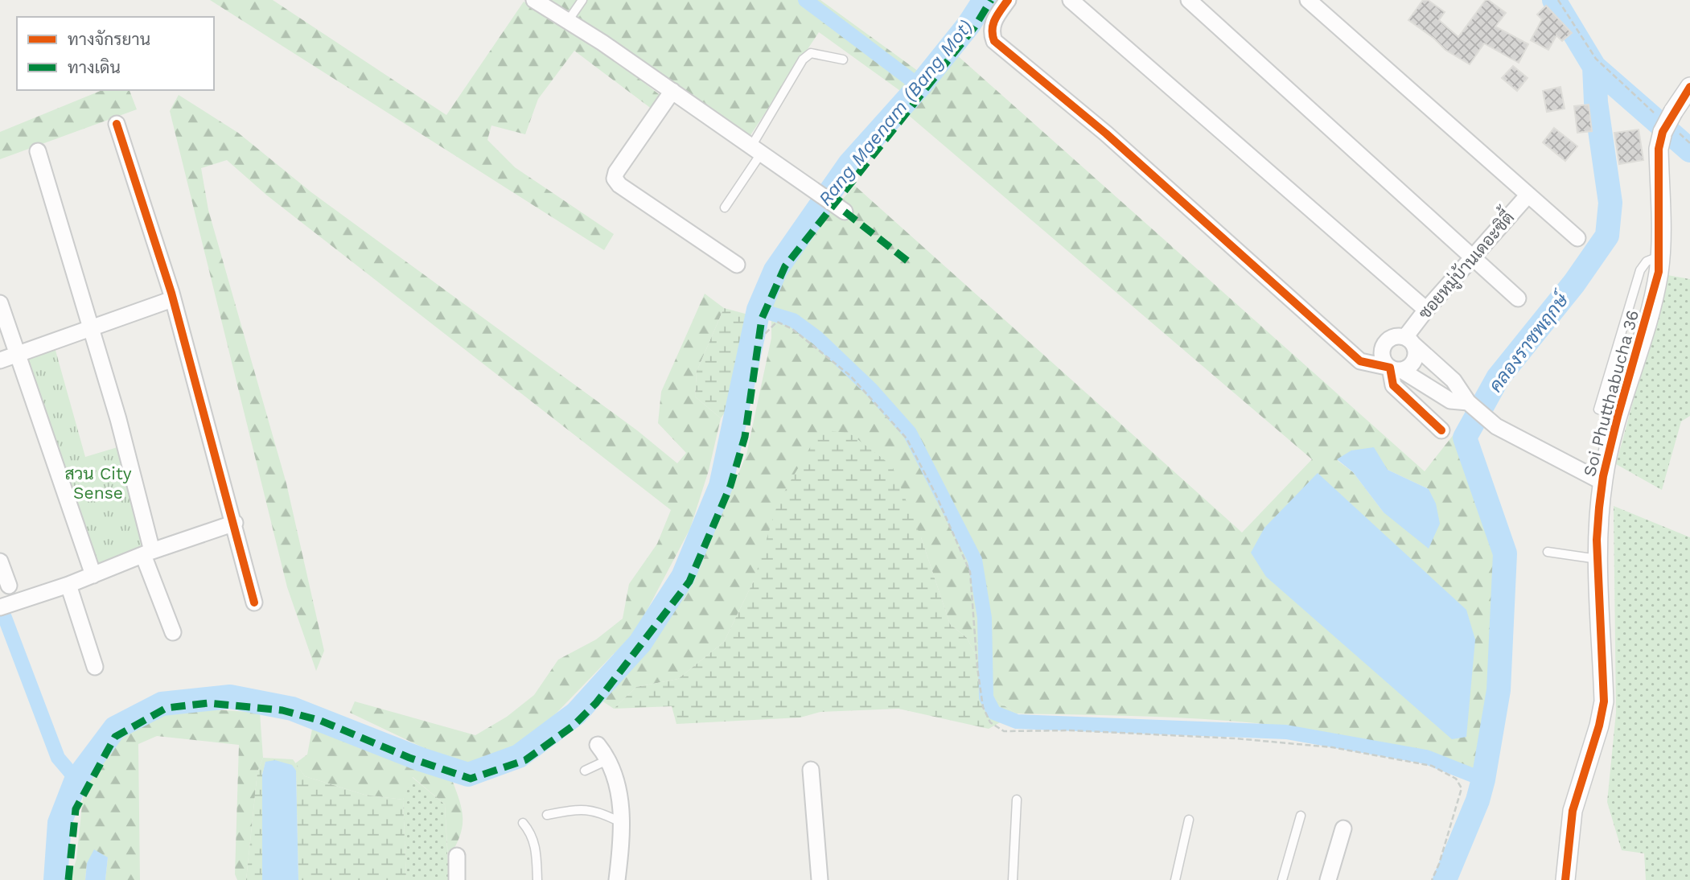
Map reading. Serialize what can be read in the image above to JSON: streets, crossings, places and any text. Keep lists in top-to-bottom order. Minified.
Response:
{"streets":{"street":["ซอยหมู่บ้านเดอะซิตี้","Soi Phutthabucha 36"]},"water":["Rang Maenam (Bang Mot)","คลองราชพฤกษ์"],"parks":["สวน City Sense"],"legend":["ทางจักรยาน","ทางเดิน"]}
